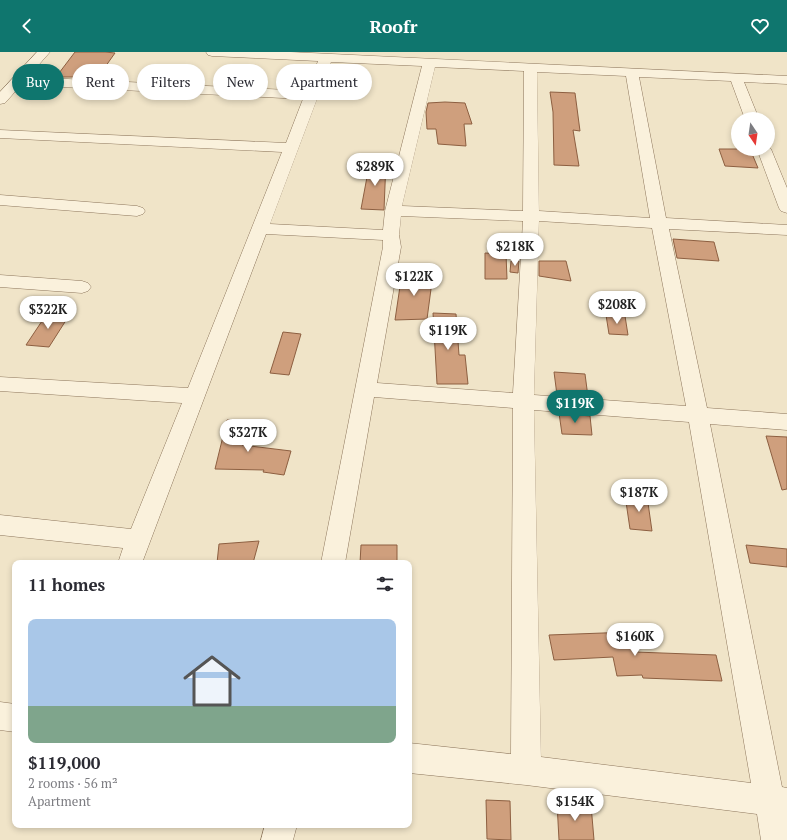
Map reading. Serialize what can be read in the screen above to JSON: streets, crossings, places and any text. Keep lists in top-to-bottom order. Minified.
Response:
{"north":"bottom","page":{"header":"Roofr","chip":["Buy","Rent","Filters","New","Apartment"],"price":["$289K","$218K","$122K","$208K","$322K","$119K","$119K","$327K","$187K","$160K","$154K"],"heading":"11 homes","list":[{"name":"$119,000","note":"2 rooms · 56 m² · Apartment"}]}}
